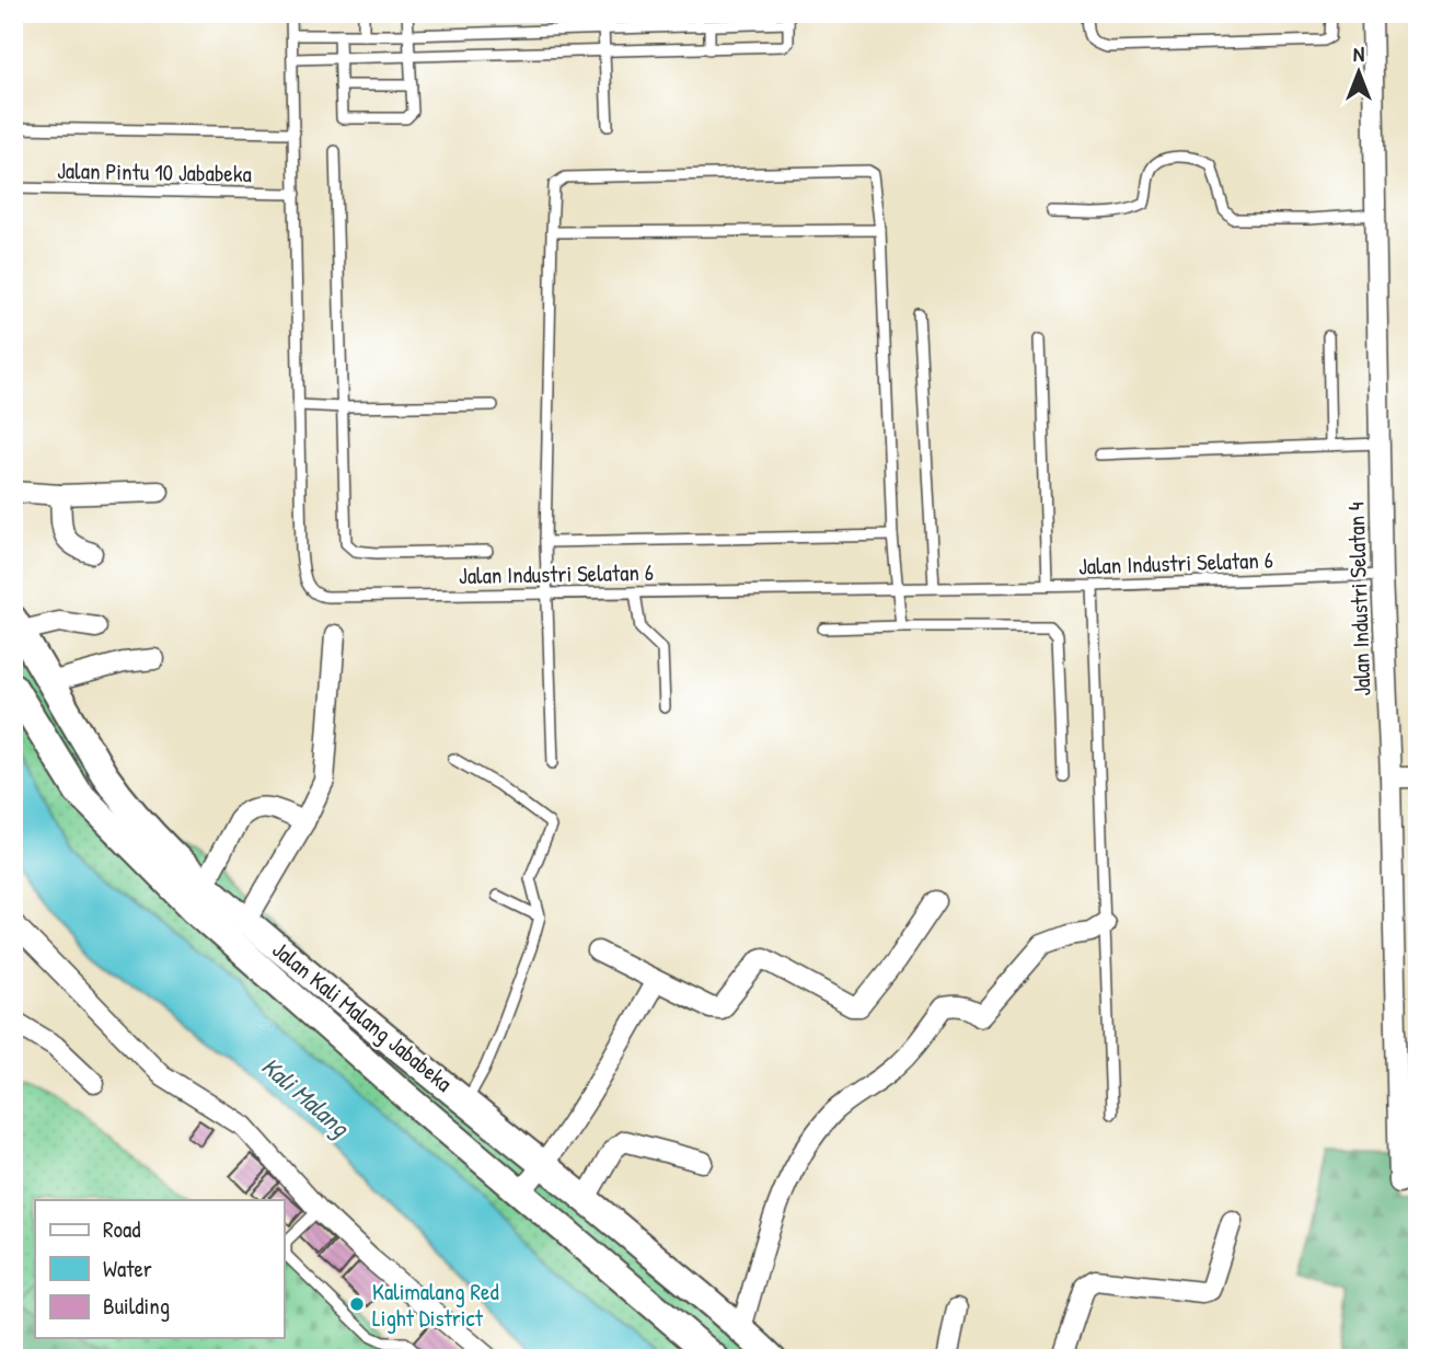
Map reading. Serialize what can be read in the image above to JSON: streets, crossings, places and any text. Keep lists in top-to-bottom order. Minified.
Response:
{"streets":{"main road":["Jalan Kali Malang Jababeka"],"street":["Jalan Industri Selatan 4"],"lane":["Jalan Pintu 10 Jababeka","Jalan Industri Selatan 6"]},"crossings":[["Jalan Pintu 10 Jababeka","Jalan Industri Selatan 6"],["Jalan Industri Selatan 6","Jalan Industri Selatan 4"]],"water":["Kali Malang"],"places":["Kalimalang Red Light District"],"legend":["Road","Water","Building"],"north":"top"}
